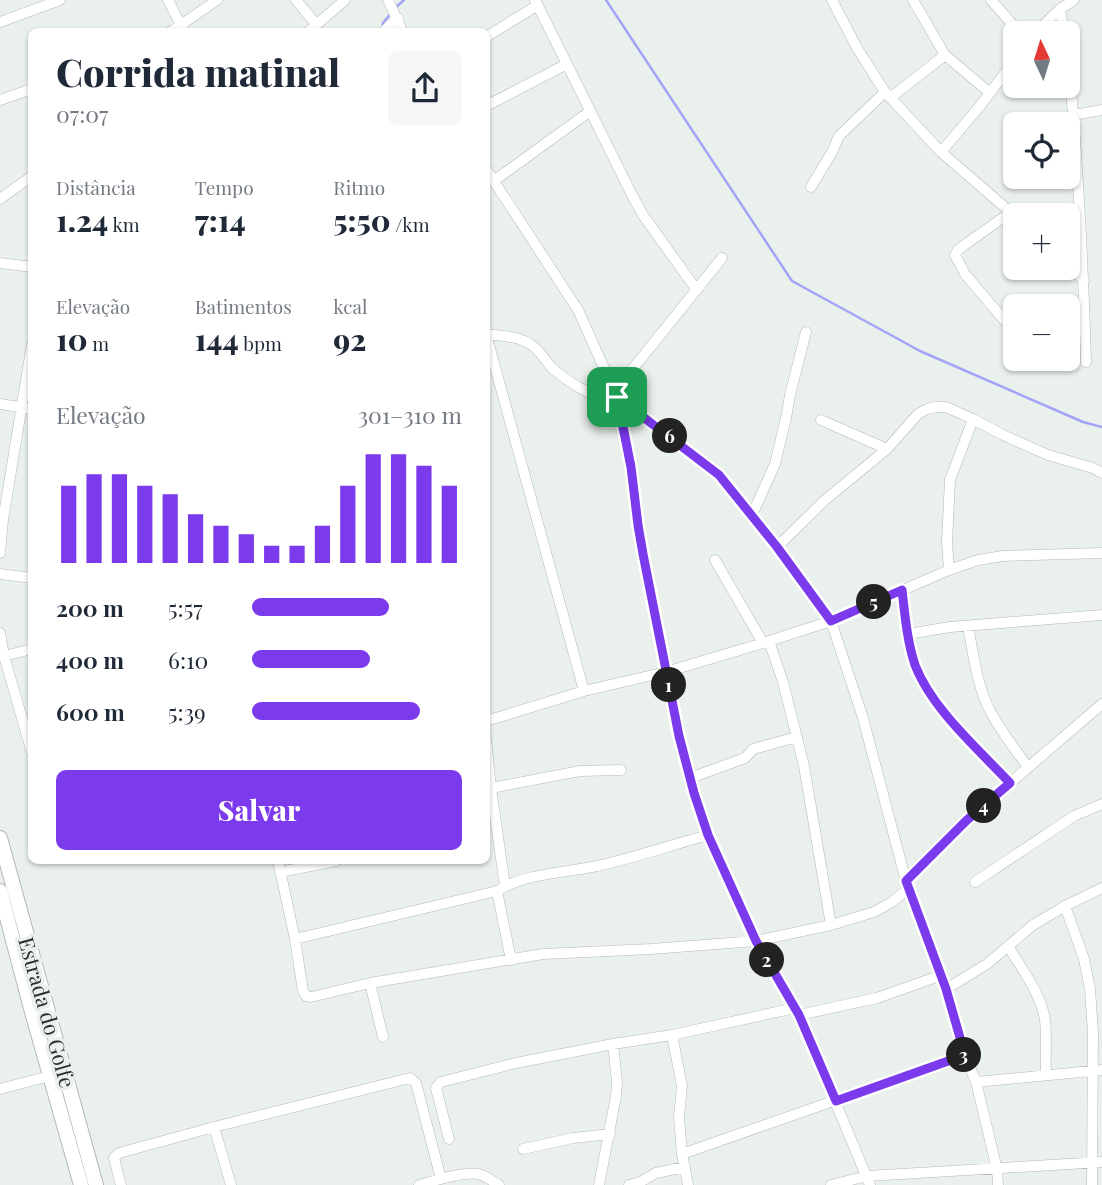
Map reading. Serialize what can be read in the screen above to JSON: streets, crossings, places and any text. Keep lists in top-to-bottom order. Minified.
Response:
{"streets":{"highway":["Estrada do Golfe"]},"north":"top","page":{"map_buttons":["+","−"],"heading":["Corrida matinal","07:07"],"stats":[["Distância","1.24 km"],["Tempo","7:14"],["Ritmo","5:50 /km"],["Elevação","10 m"],["Batimentos","144 bpm"],["kcal","92"]],"chart":["Elevação","301–310 m"],"pins":["6","5","1","4","2","3"],"list":[{"name":"200 m","note":"5:57"},{"name":"400 m","note":"6:10"},{"name":"600 m","note":"5:39"}],"buttons":"Salvar"}}
